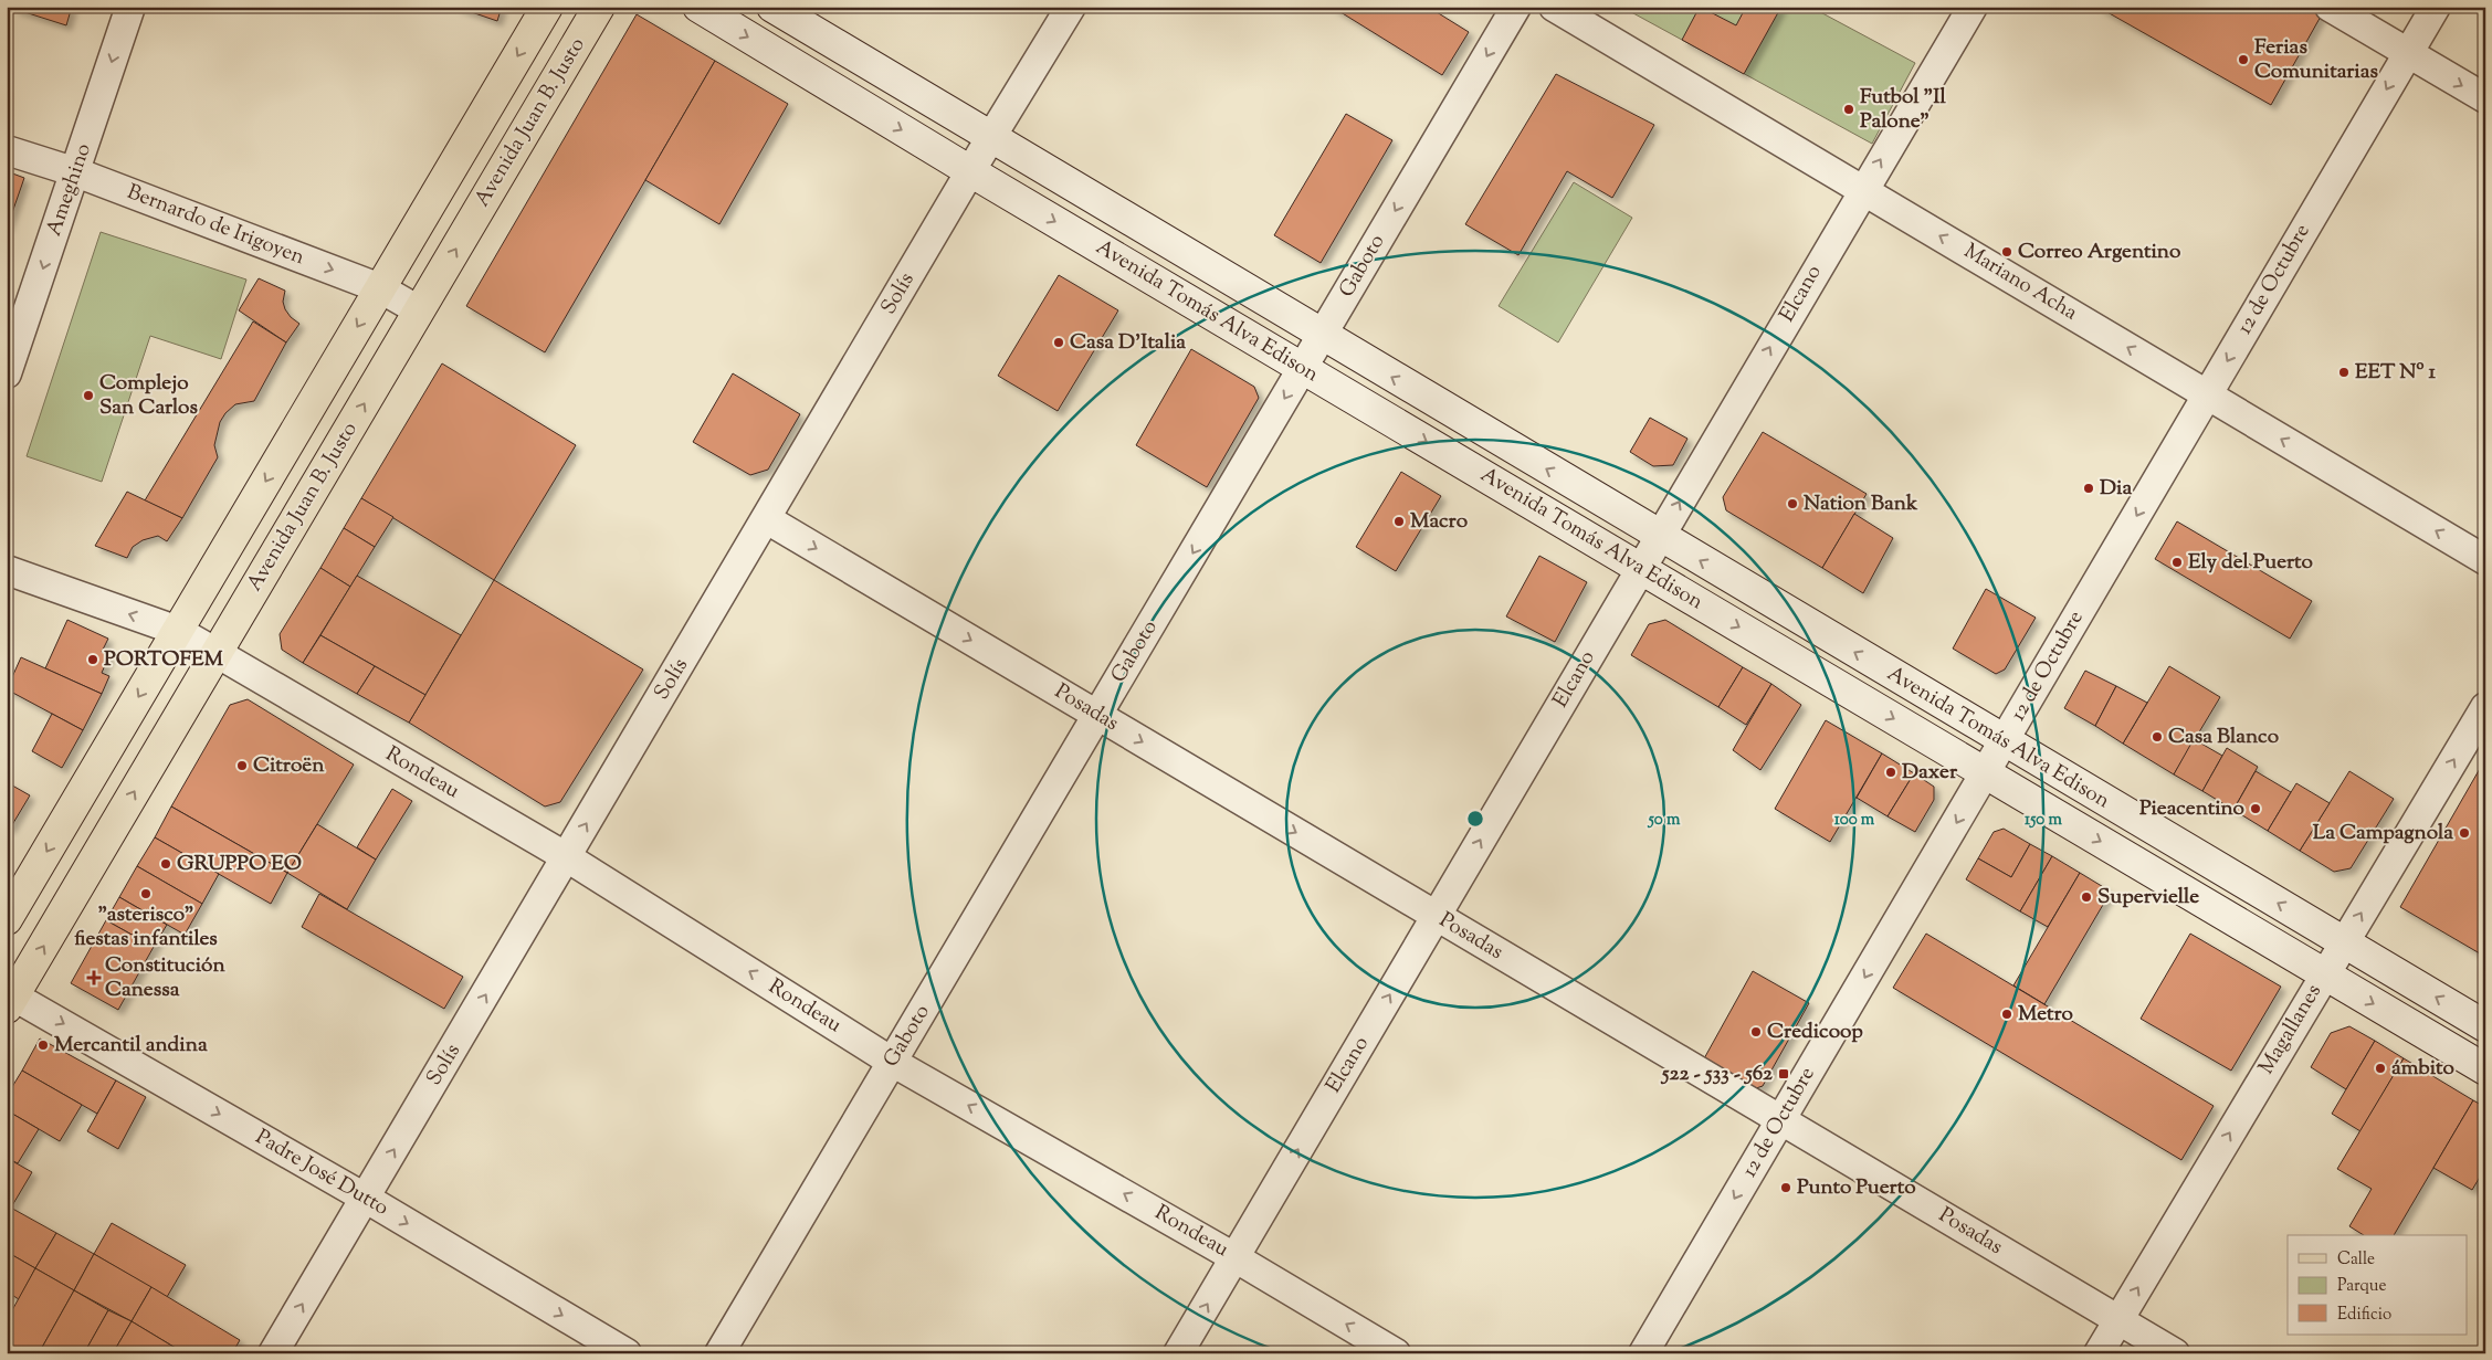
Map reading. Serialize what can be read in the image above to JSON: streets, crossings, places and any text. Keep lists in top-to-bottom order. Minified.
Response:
{"streets":{"main road":["Avenida Juan B. Justo","Avenida Tomás Alva Edison"],"street":["Ameghino","Bernardo de Irigoyen","Gaboto","12 de Octubre","Mariano Acha","Solís","Elcano","Posadas","Rondeau","Magallanes","Padre José Dutto"]},"crossings":[["Avenida Juan B. Justo","Bernardo de Irigoyen"],["Avenida Juan B. Justo","Rondeau"],["Avenida Juan B. Justo","Padre José Dutto"],["Ameghino","Bernardo de Irigoyen"],["Gaboto","Avenida Tomás Alva Edison"],["Gaboto","Posadas"],["Gaboto","Rondeau"],["12 de Octubre","Mariano Acha"],["12 de Octubre","Avenida Tomás Alva Edison"],["12 de Octubre","Posadas"],["Mariano Acha","Elcano"],["Solís","Avenida Tomás Alva Edison"],["Solís","Posadas"],["Solís","Rondeau"],["Solís","Padre José Dutto"],["Elcano","Avenida Tomás Alva Edison"],["Elcano","Posadas"],["Elcano","Rondeau"],["Avenida Tomás Alva Edison","Magallanes"],["Posadas","Magallanes"]],"one_way":["Ameghino","Bernardo de Irigoyen","Gaboto","12 de Octubre","Mariano Acha","Solís","Elcano","Posadas","Rondeau","Magallanes","Padre José Dutto"],"places":{"other":["Ferias Comunitarias","Futbol \"Il Palone\"","Correo Argentino","Casa D'Italia","EET Nº 1","Complejo San Carlos","Dia","Nation Bank","Macro","Ely del Puerto","PORTOFEM","Casa Blanco","Citroën","Daxer","Pieacentino","La Campagnola","GRUPPO EO","\"asterisco\" fiestas infantiles","Supervielle","Metro","Credicoop","Mercantil andina","ámbito","Punto Puerto"],"health":["Constitución Canessa"],"transit":["522 - 533 - 562"]},"legend":["Calle","Parque","Edificio"],"rings":["50 m","100 m","150 m"]}
